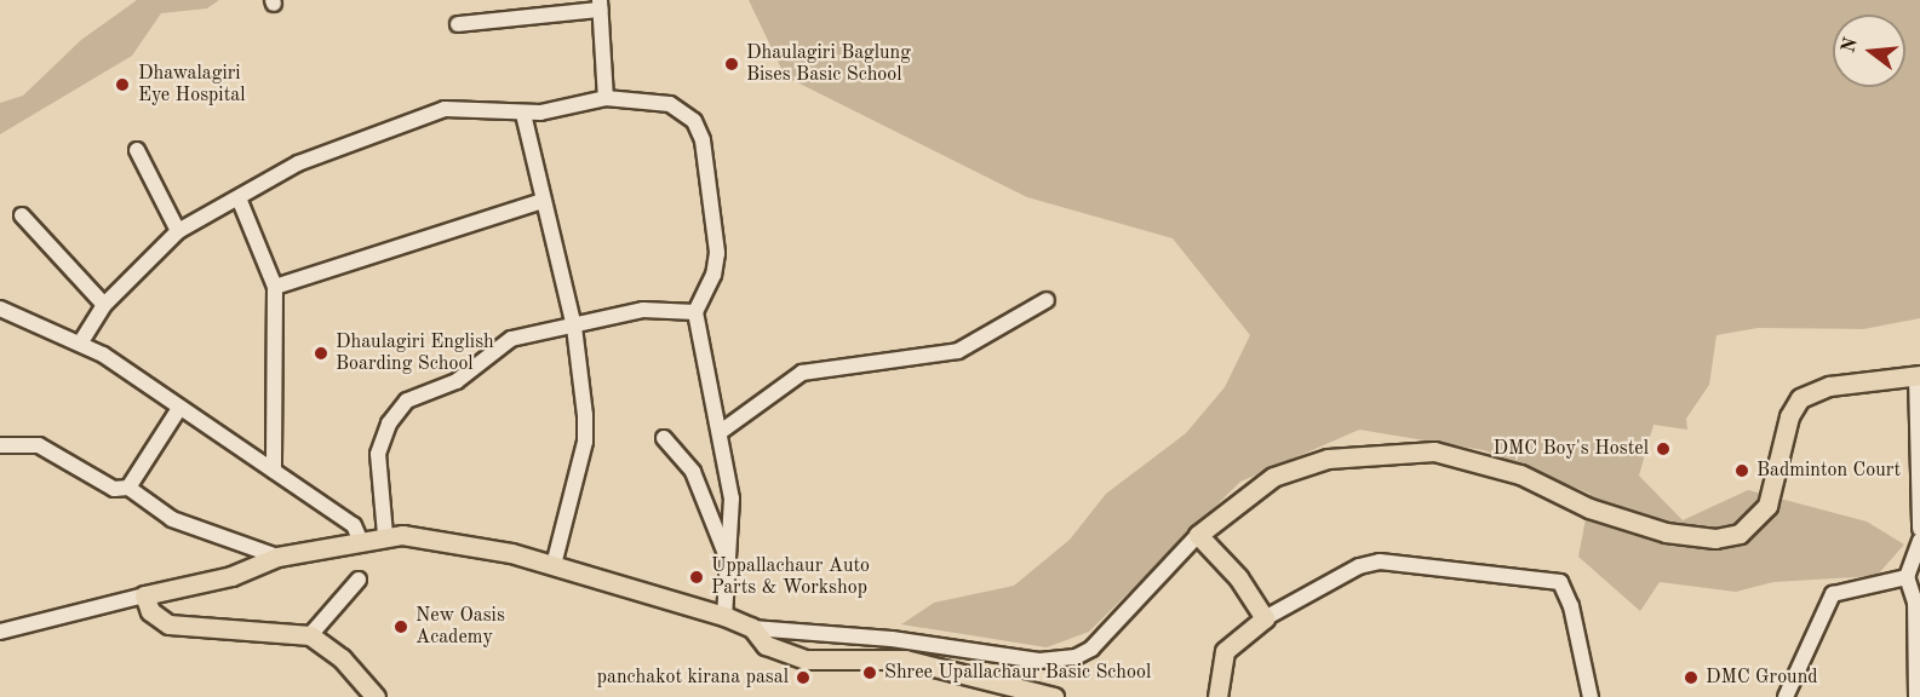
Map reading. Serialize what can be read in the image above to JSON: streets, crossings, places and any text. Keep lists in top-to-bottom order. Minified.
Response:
{"places":["Dhaulagiri Baglung Bises Basic School","Dhawalagiri Eye Hospital","Dhaulagiri English Boarding School","DMC Boy's Hostel","Badminton Court","Uppallachaur Auto Parts & Workshop","New Oasis Academy","Shree Upallachaur Basic School","panchakot kirana pasal","DMC Ground"],"north":"left"}
